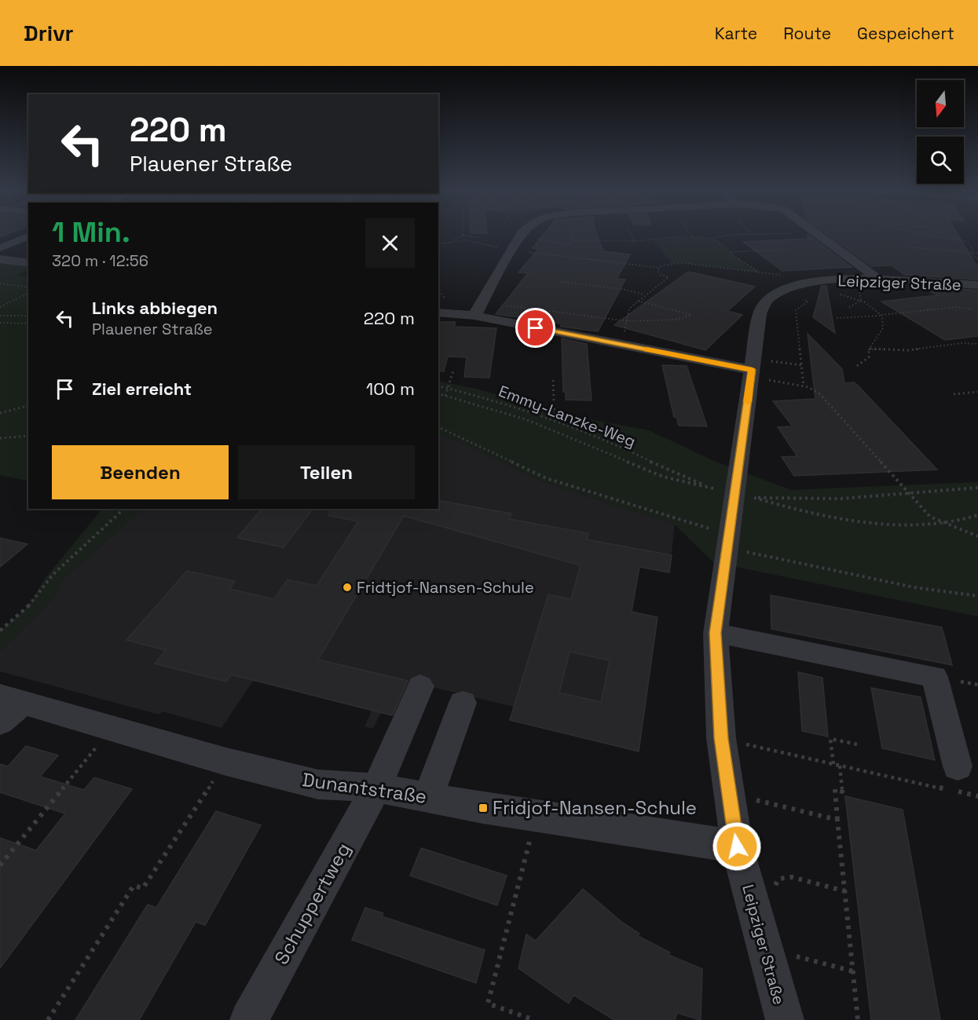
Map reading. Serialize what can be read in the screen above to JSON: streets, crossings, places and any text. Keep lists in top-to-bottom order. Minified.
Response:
{"streets":{"street":["Leipziger Straße","Dunantstraße","Schuppertweg"],"path":["Emmy-Lanzke-Weg"]},"crossings":[["Leipziger Straße","Dunantstraße"],["Dunantstraße","Schuppertweg"]],"places":{"other":["Fridtjof-Nansen-Schule"],"transit":["Fridjof-Nansen-Schule"]},"north":"bottom","page":{"header":"Drivr","nav":["Karte","Route","Gespeichert"],"turn":["220 m","Plauener Straße"],"heading":["1 Min.","320 m · 12:56"],"list":[{"name":"Links abbiegen","note":"Plauener Straße","value":"220 m"},{"name":"Ziel erreicht","value":"100 m"}],"buttons":["Beenden","Teilen"]}}
